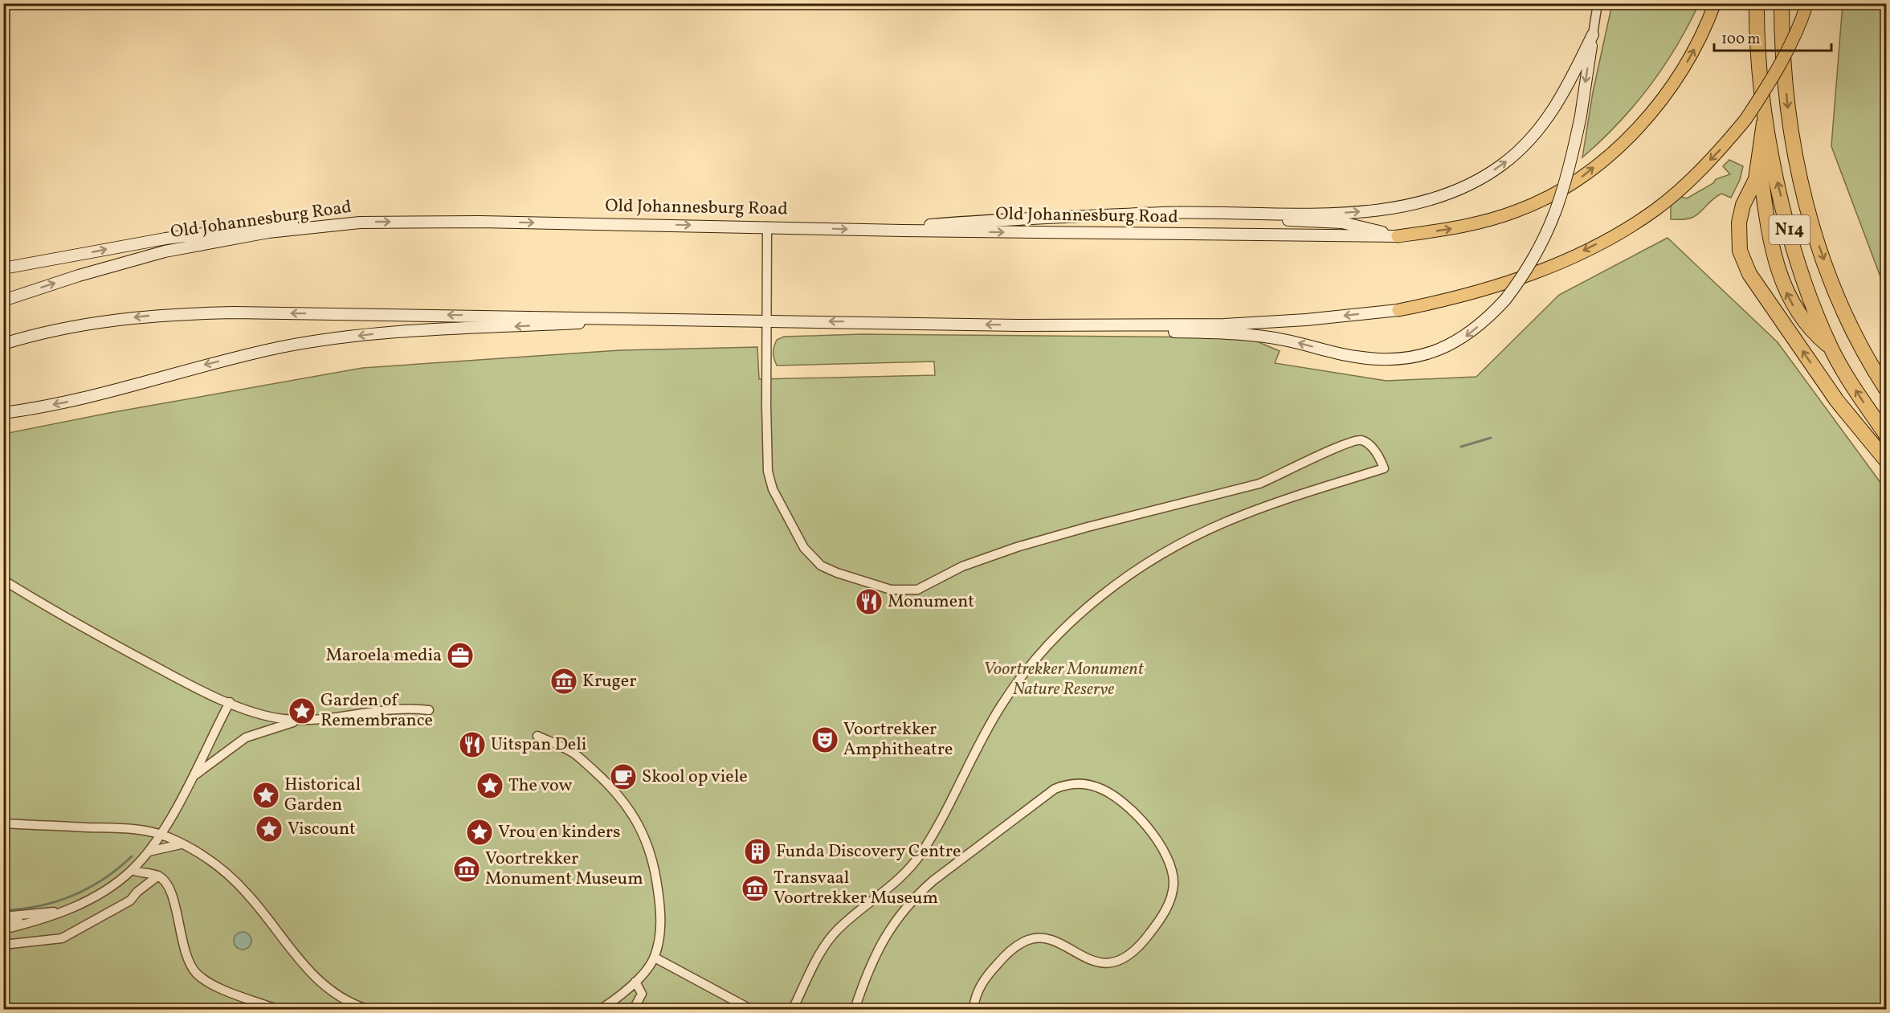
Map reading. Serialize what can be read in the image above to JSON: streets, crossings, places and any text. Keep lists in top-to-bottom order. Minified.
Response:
{"streets":{"highway":["N14"],"main road":["Old Johannesburg Road"]},"parks":["Voortrekker Monument Nature Reserve"],"places":{"restaurant":["Monument","Uitspan Deli"],"office":["Maroela media"],"museum":["Kruger","Voortrekker Monument Museum","Transvaal Voortrekker Museum"],"place":["Garden of Remembrance","The vow","Historical Garden","Viscount","Vrou en kinders"],"theatre":["Voortrekker Amphitheatre"],"cafe":["Skool op viele"],"building":["Funda Discovery Centre"]},"scale_bar":"100 m"}
